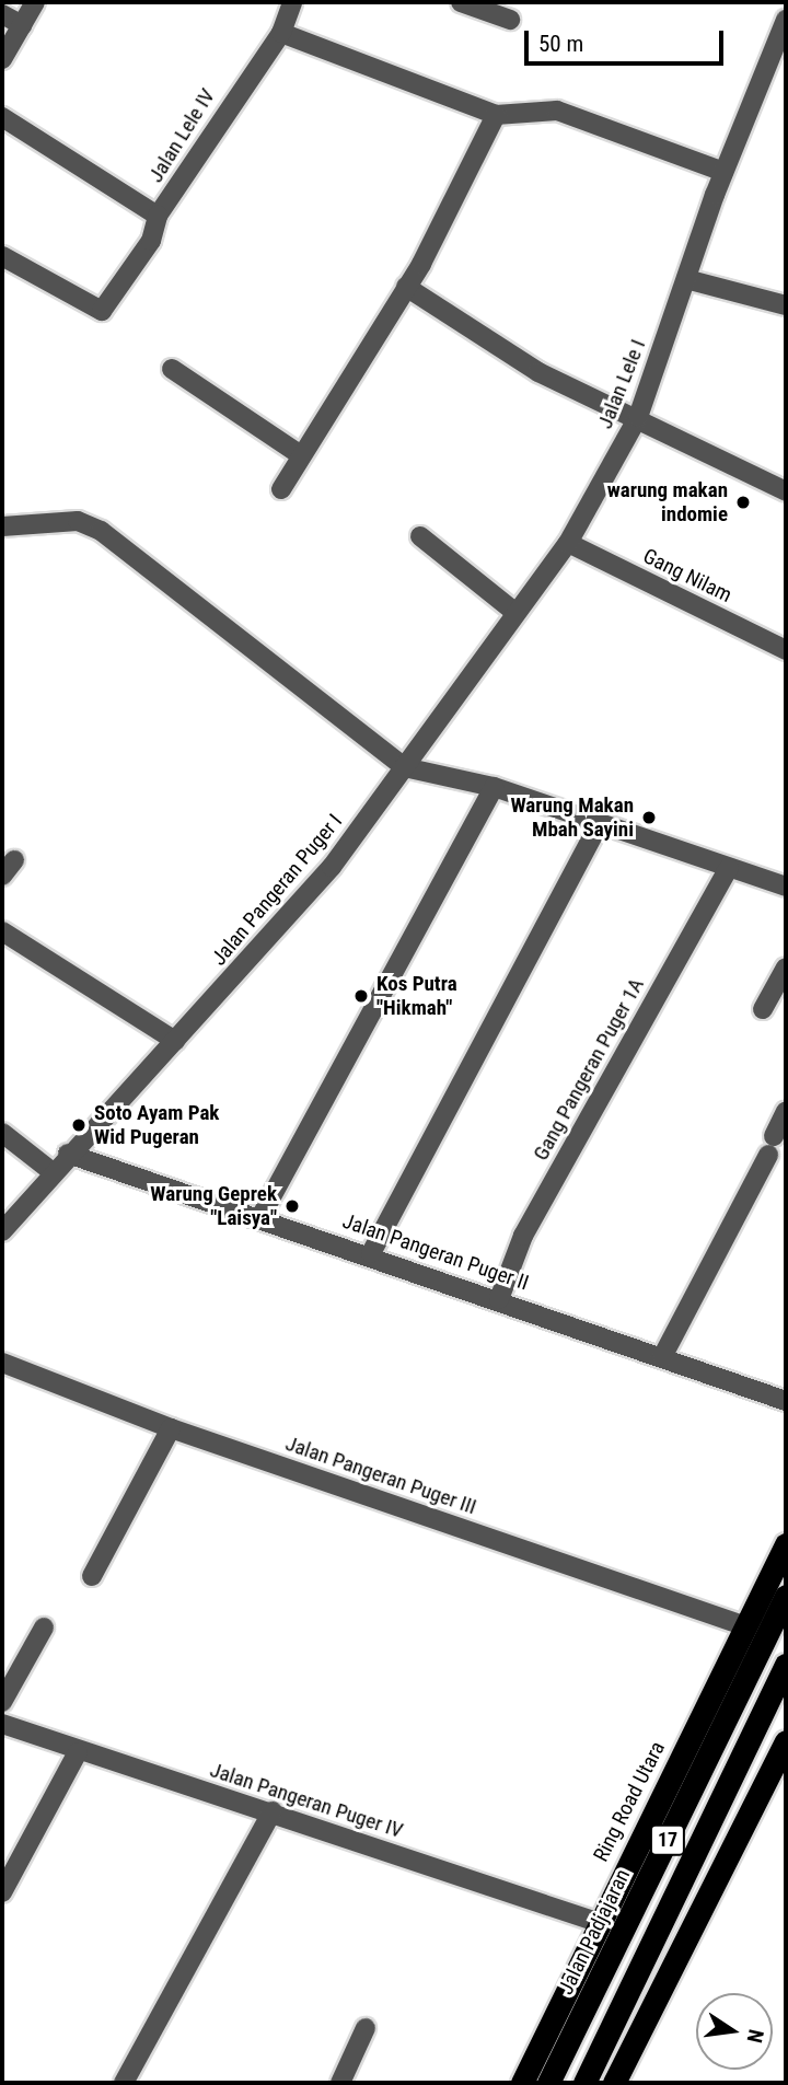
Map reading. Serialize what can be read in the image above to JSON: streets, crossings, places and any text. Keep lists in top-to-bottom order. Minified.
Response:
{"streets":{"highway":["Ring Road Utara","17","Jalan Padjajaran"],"street":["Jalan Lele IV","Jalan Lele I","Gang Nilam","Jalan Pangeran Puger I","Gang Pangeran Puger 1A","Jalan Pangeran Puger II","Jalan Pangeran Puger III","Jalan Pangeran Puger IV"]},"crossings":[["Jalan Lele I","Gang Nilam"],["Jalan Lele I","Jalan Pangeran Puger I"],["Jalan Pangeran Puger I","Jalan Pangeran Puger II"],["Gang Pangeran Puger 1A","Jalan Pangeran Puger II"],["Jalan Pangeran Puger III","Ring Road Utara"],["Jalan Pangeran Puger IV","Ring Road Utara"]],"places":["warung makan indomie","Warung Makan Mbah Sayini","Kos Putra \"Hikmah\"","Soto Ayam Pak Wid Pugeran","Warung Geprek \"Laisya\""],"scale_bar":"50 m","north":"right"}
